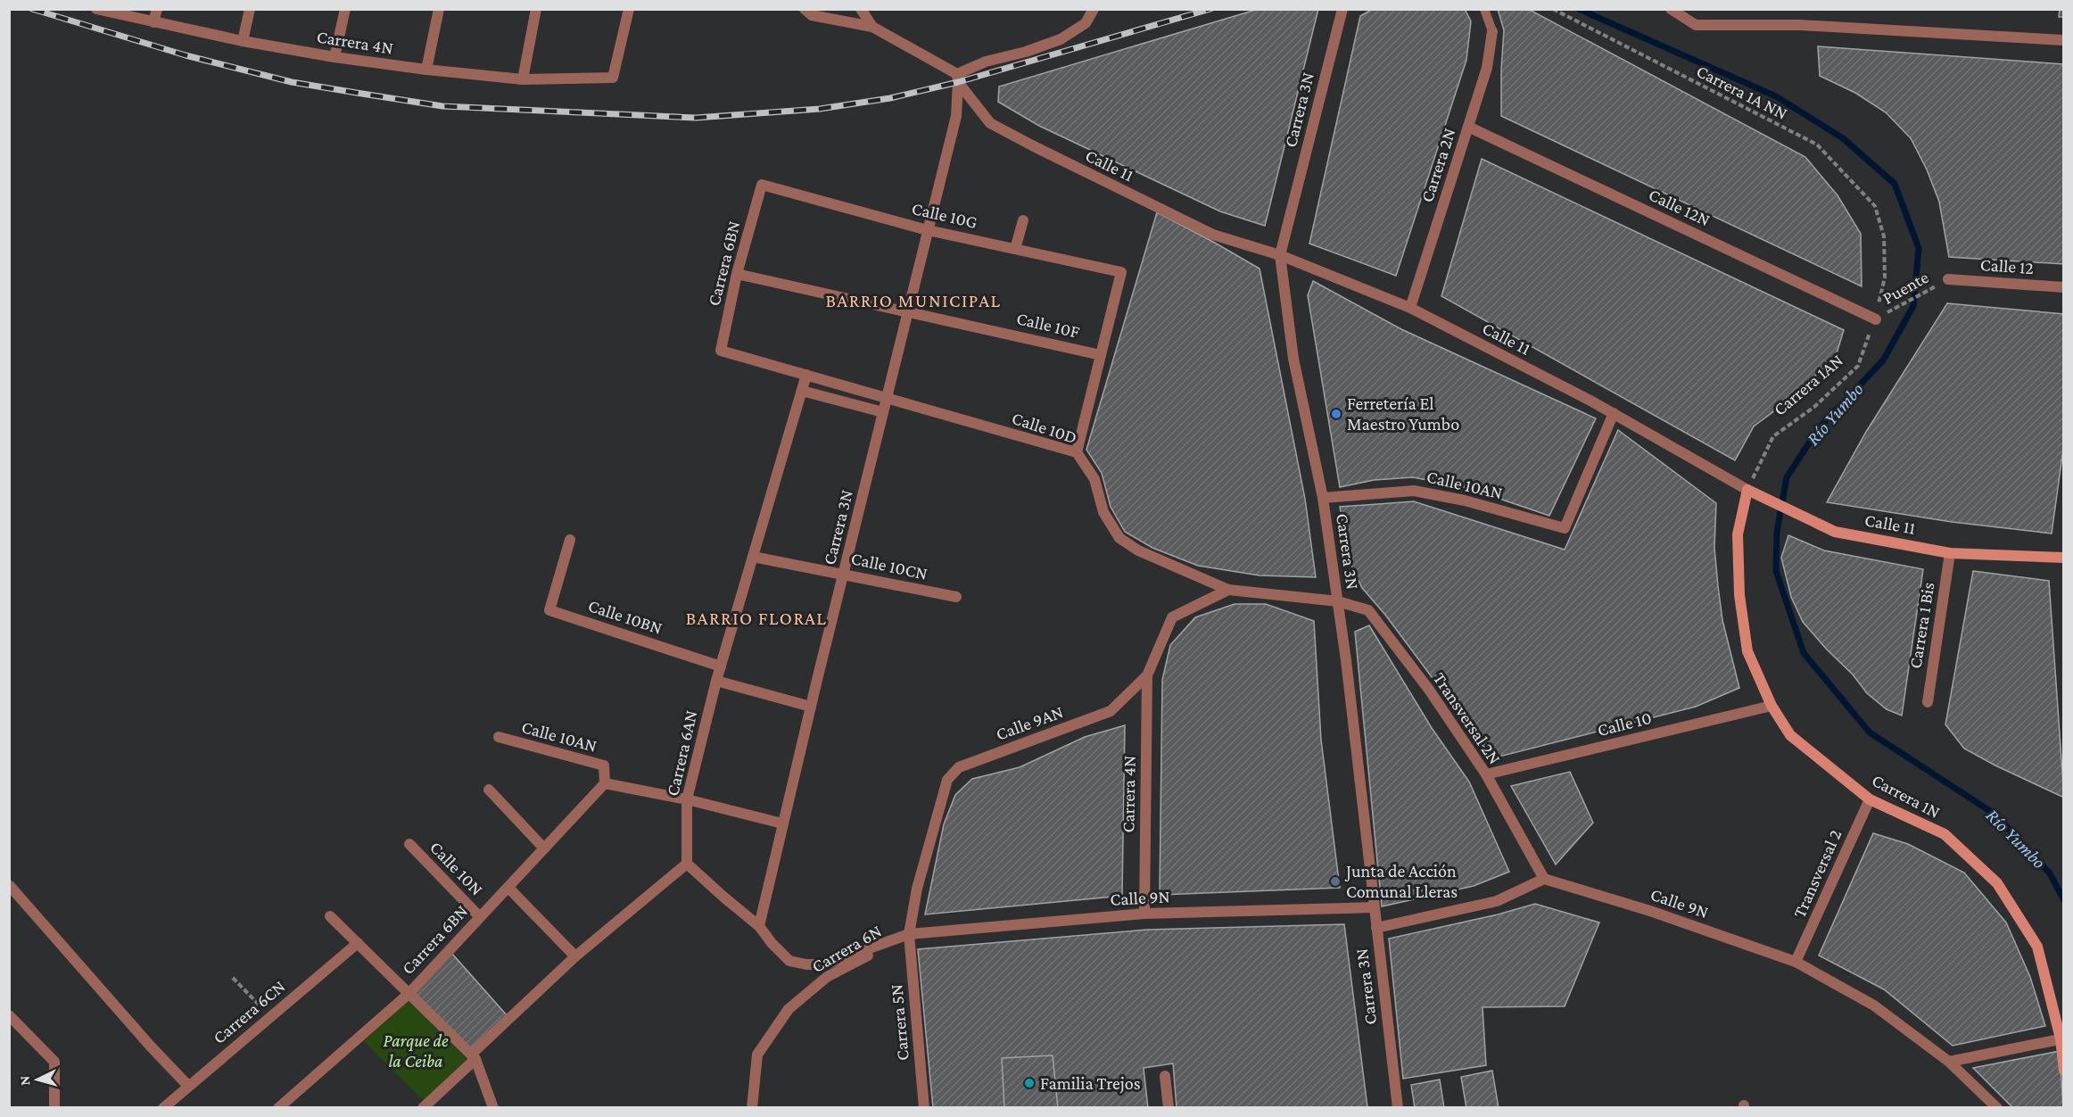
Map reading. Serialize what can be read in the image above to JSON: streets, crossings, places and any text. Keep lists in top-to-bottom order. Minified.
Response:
{"streets":{"street":["Carrera 4N","Carrera 3N","Calle 11","Carrera 2N","Calle 12N","Calle 10G","Carrera 6BN","Calle 12","Calle 10F","Calle 10D","Calle 10AN","Calle 10CN","Calle 10BN","Carrera 1 Bis","Transversal 2N","Calle 9AN","Calle 10","Carrera 6AN","Carrera 1N","Calle 10N","Transversal 2","Calle 9N","Carrera 6N","Carrera 6CN","Carrera 5N"],"path":["Carrera 1A NN","Puente","Carrera 1AN"]},"crossings":[["Carrera 4N","Calle 9AN"],["Carrera 4N","Calle 9N"],["Carrera 1A NN","Carrera 1AN"],["Carrera 3N","Calle 11"],["Carrera 3N","Calle 10G"],["Carrera 3N","Calle 10F"],["Carrera 3N","Calle 10D"],["Carrera 3N","Calle 10AN"],["Carrera 3N","Calle 10CN"],["Carrera 3N","Transversal 2N"],["Carrera 3N","Calle 9N"],["Calle 11","Carrera 2N"],["Calle 11","Carrera 1AN"],["Calle 11","Calle 10AN"],["Calle 11","Carrera 1 Bis"],["Calle 11","Carrera 1N"],["Carrera 2N","Calle 12N"],["Calle 12N","Puente"],["Calle 12N","Carrera 1AN"],["Calle 10G","Carrera 6BN"],["Calle 10G","Calle 10F"],["Carrera 6BN","Calle 10F"],["Carrera 6BN","Calle 10D"],["Carrera 6BN","Calle 10AN"],["Carrera 6BN","Calle 10N"],["Calle 12","Puente"],["Puente","Carrera 1AN"],["Carrera 1AN","Carrera 1N"],["Calle 10D","Transversal 2N"],["Calle 10D","Calle 9AN"],["Calle 10D","Carrera 6AN"],["Calle 10CN","Carrera 6AN"],["Calle 10BN","Carrera 6AN"],["Transversal 2N","Calle 10"],["Transversal 2N","Calle 9N"],["Calle 9AN","Calle 9N"],["Calle 9AN","Carrera 6N"],["Calle 9AN","Carrera 5N"],["Calle 10","Carrera 1N"],["Carrera 1N","Transversal 2"],["Transversal 2","Calle 9N"],["Calle 9N","Carrera 6N"],["Calle 9N","Carrera 5N"],["Carrera 6N","Carrera 5N"]],"districts":["BARRIO MUNICIPAL","BARRIO FLORAL"],"water":["Río Yumbo"],"parks":["Parque de la Ceiba"],"places":["Ferretería El Maestro Yumbo","Junta de Acción Comunal Lleras","Familia Trejos"],"north":"left"}
